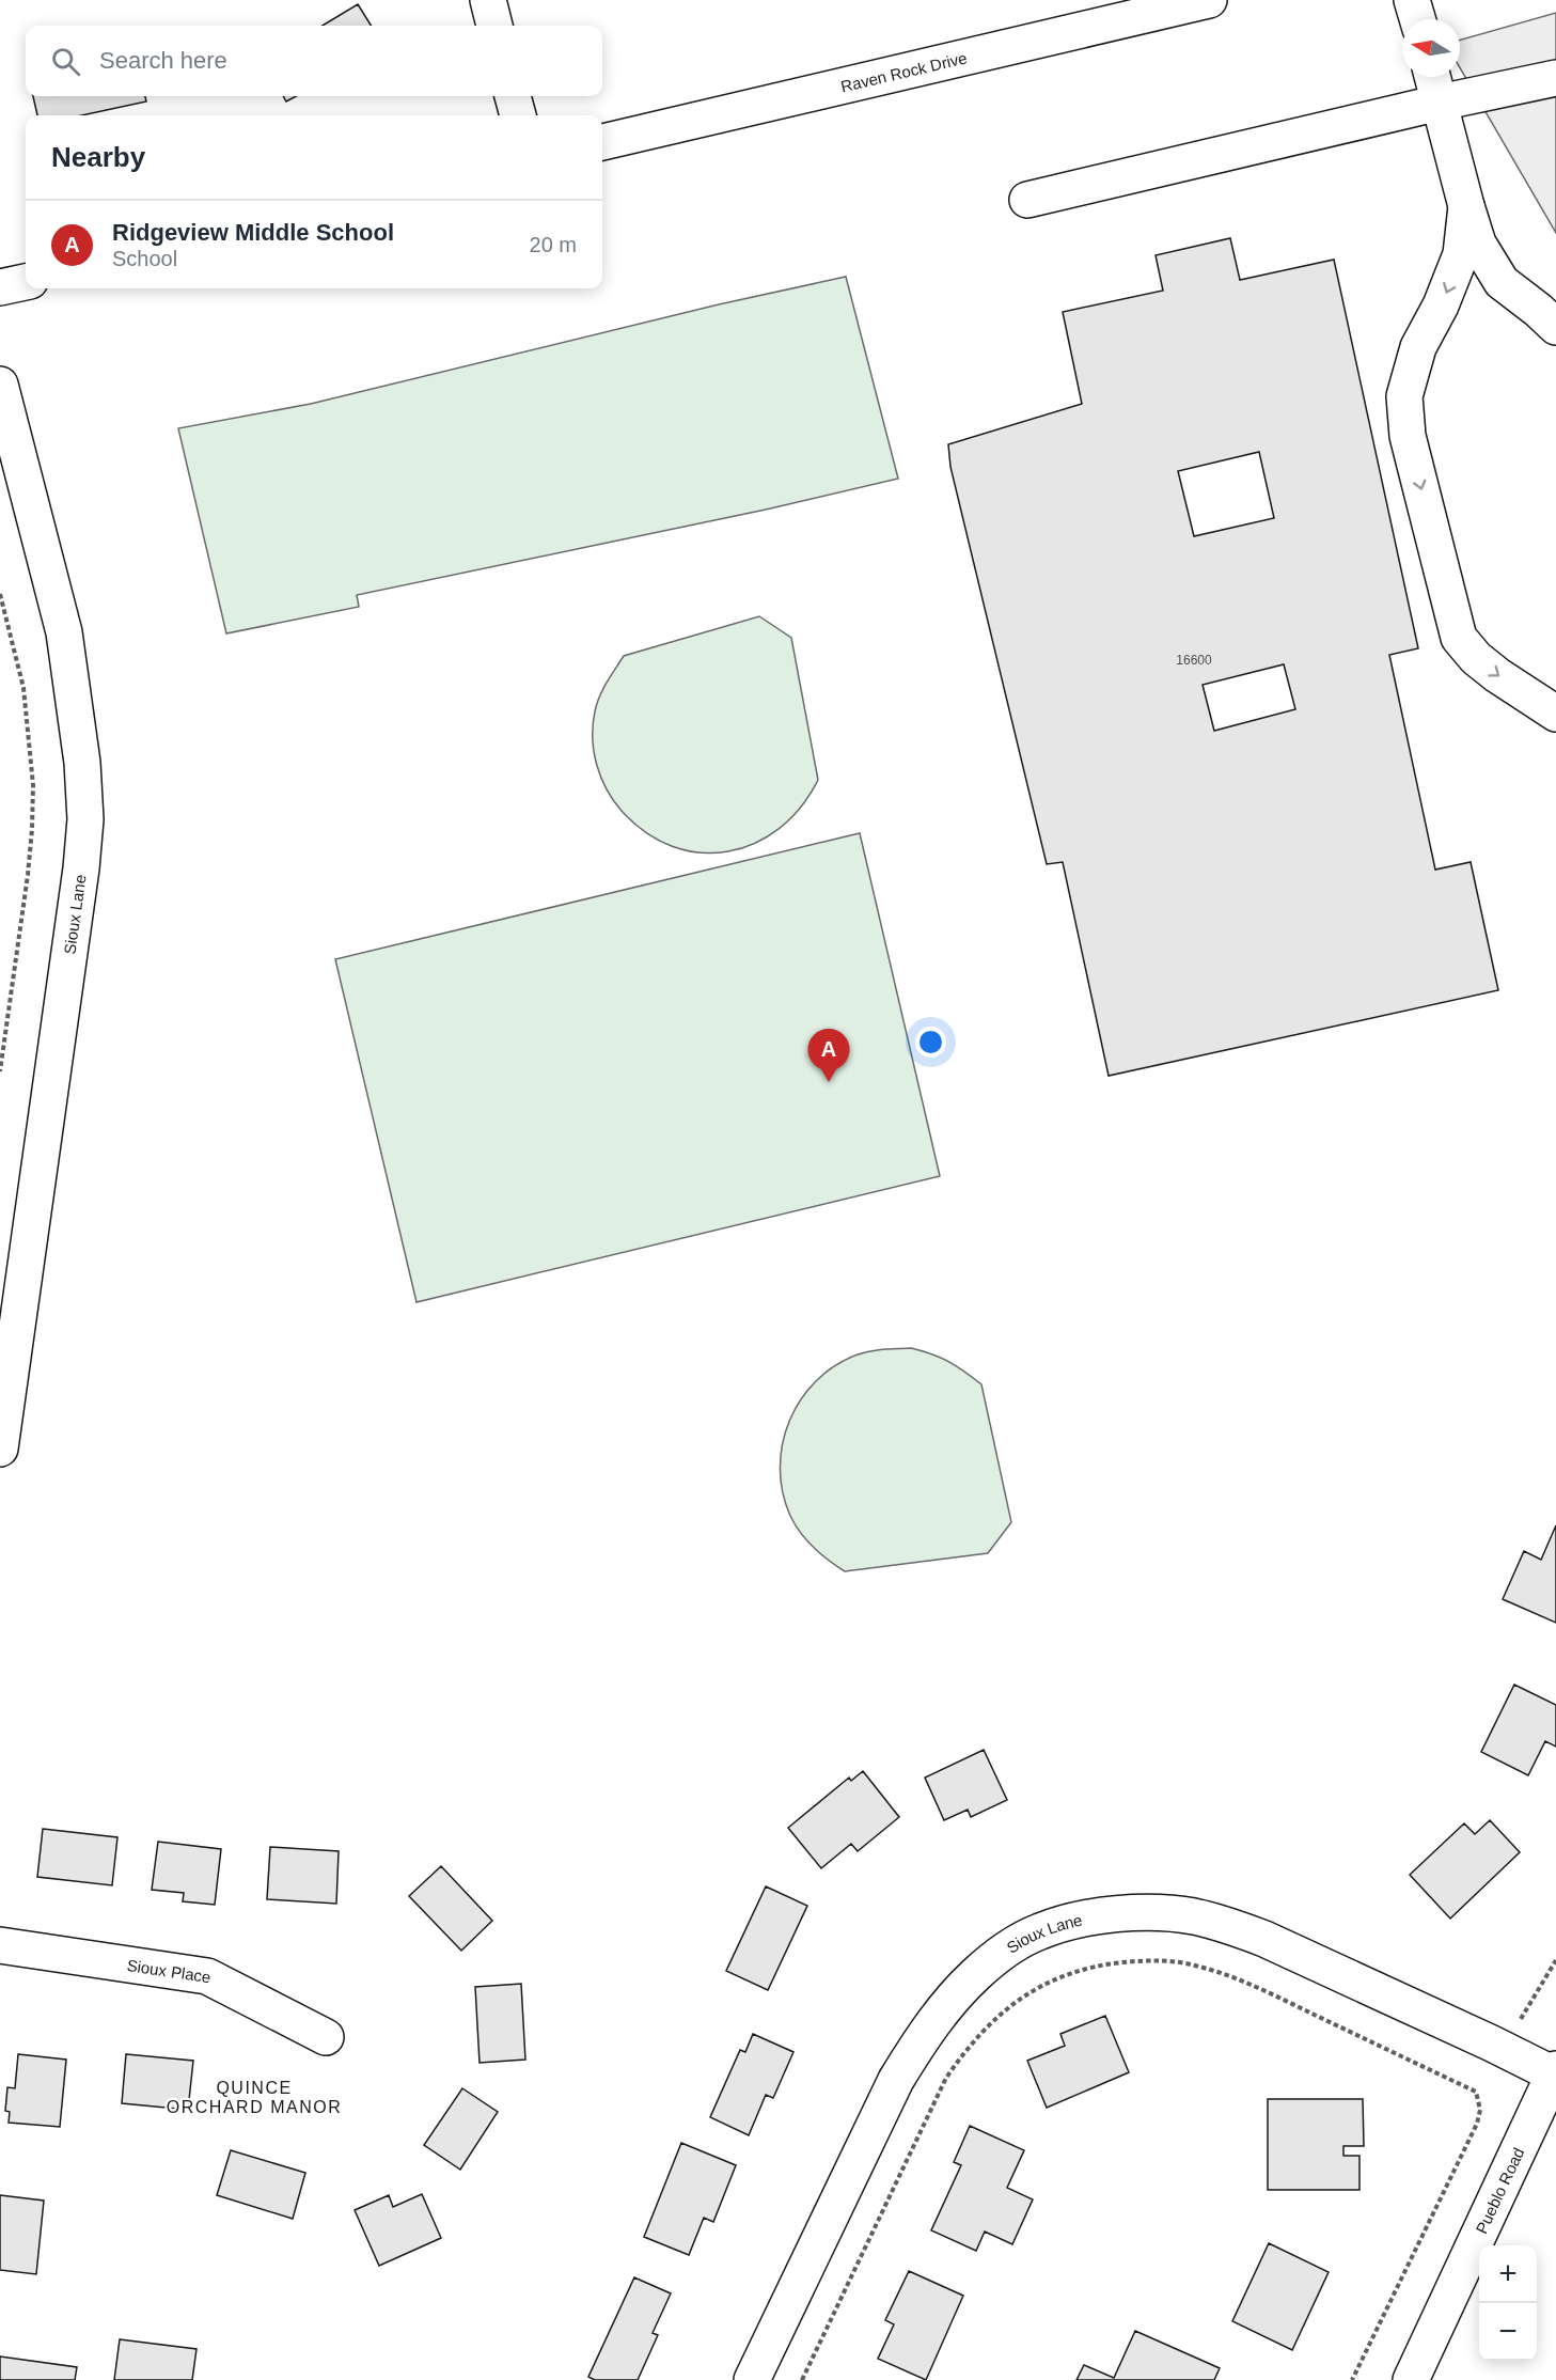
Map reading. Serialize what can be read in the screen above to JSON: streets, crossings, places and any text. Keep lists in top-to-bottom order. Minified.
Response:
{"streets":{"street":["Raven Rock Drive","Sioux Lane","Sioux Place","Pueblo Road"]},"crossings":[["Sioux Lane","Pueblo Road"]],"districts":["QUINCE ORCHARD MANOR"],"house_numbers":["16600"],"north":"left","page":{"search":"Search here","heading":"Nearby","list":[{"mark":"A","name":"Ridgeview Middle School","note":"School","value":"20 m"}],"pins":"A","map_buttons":["+","−"]}}
